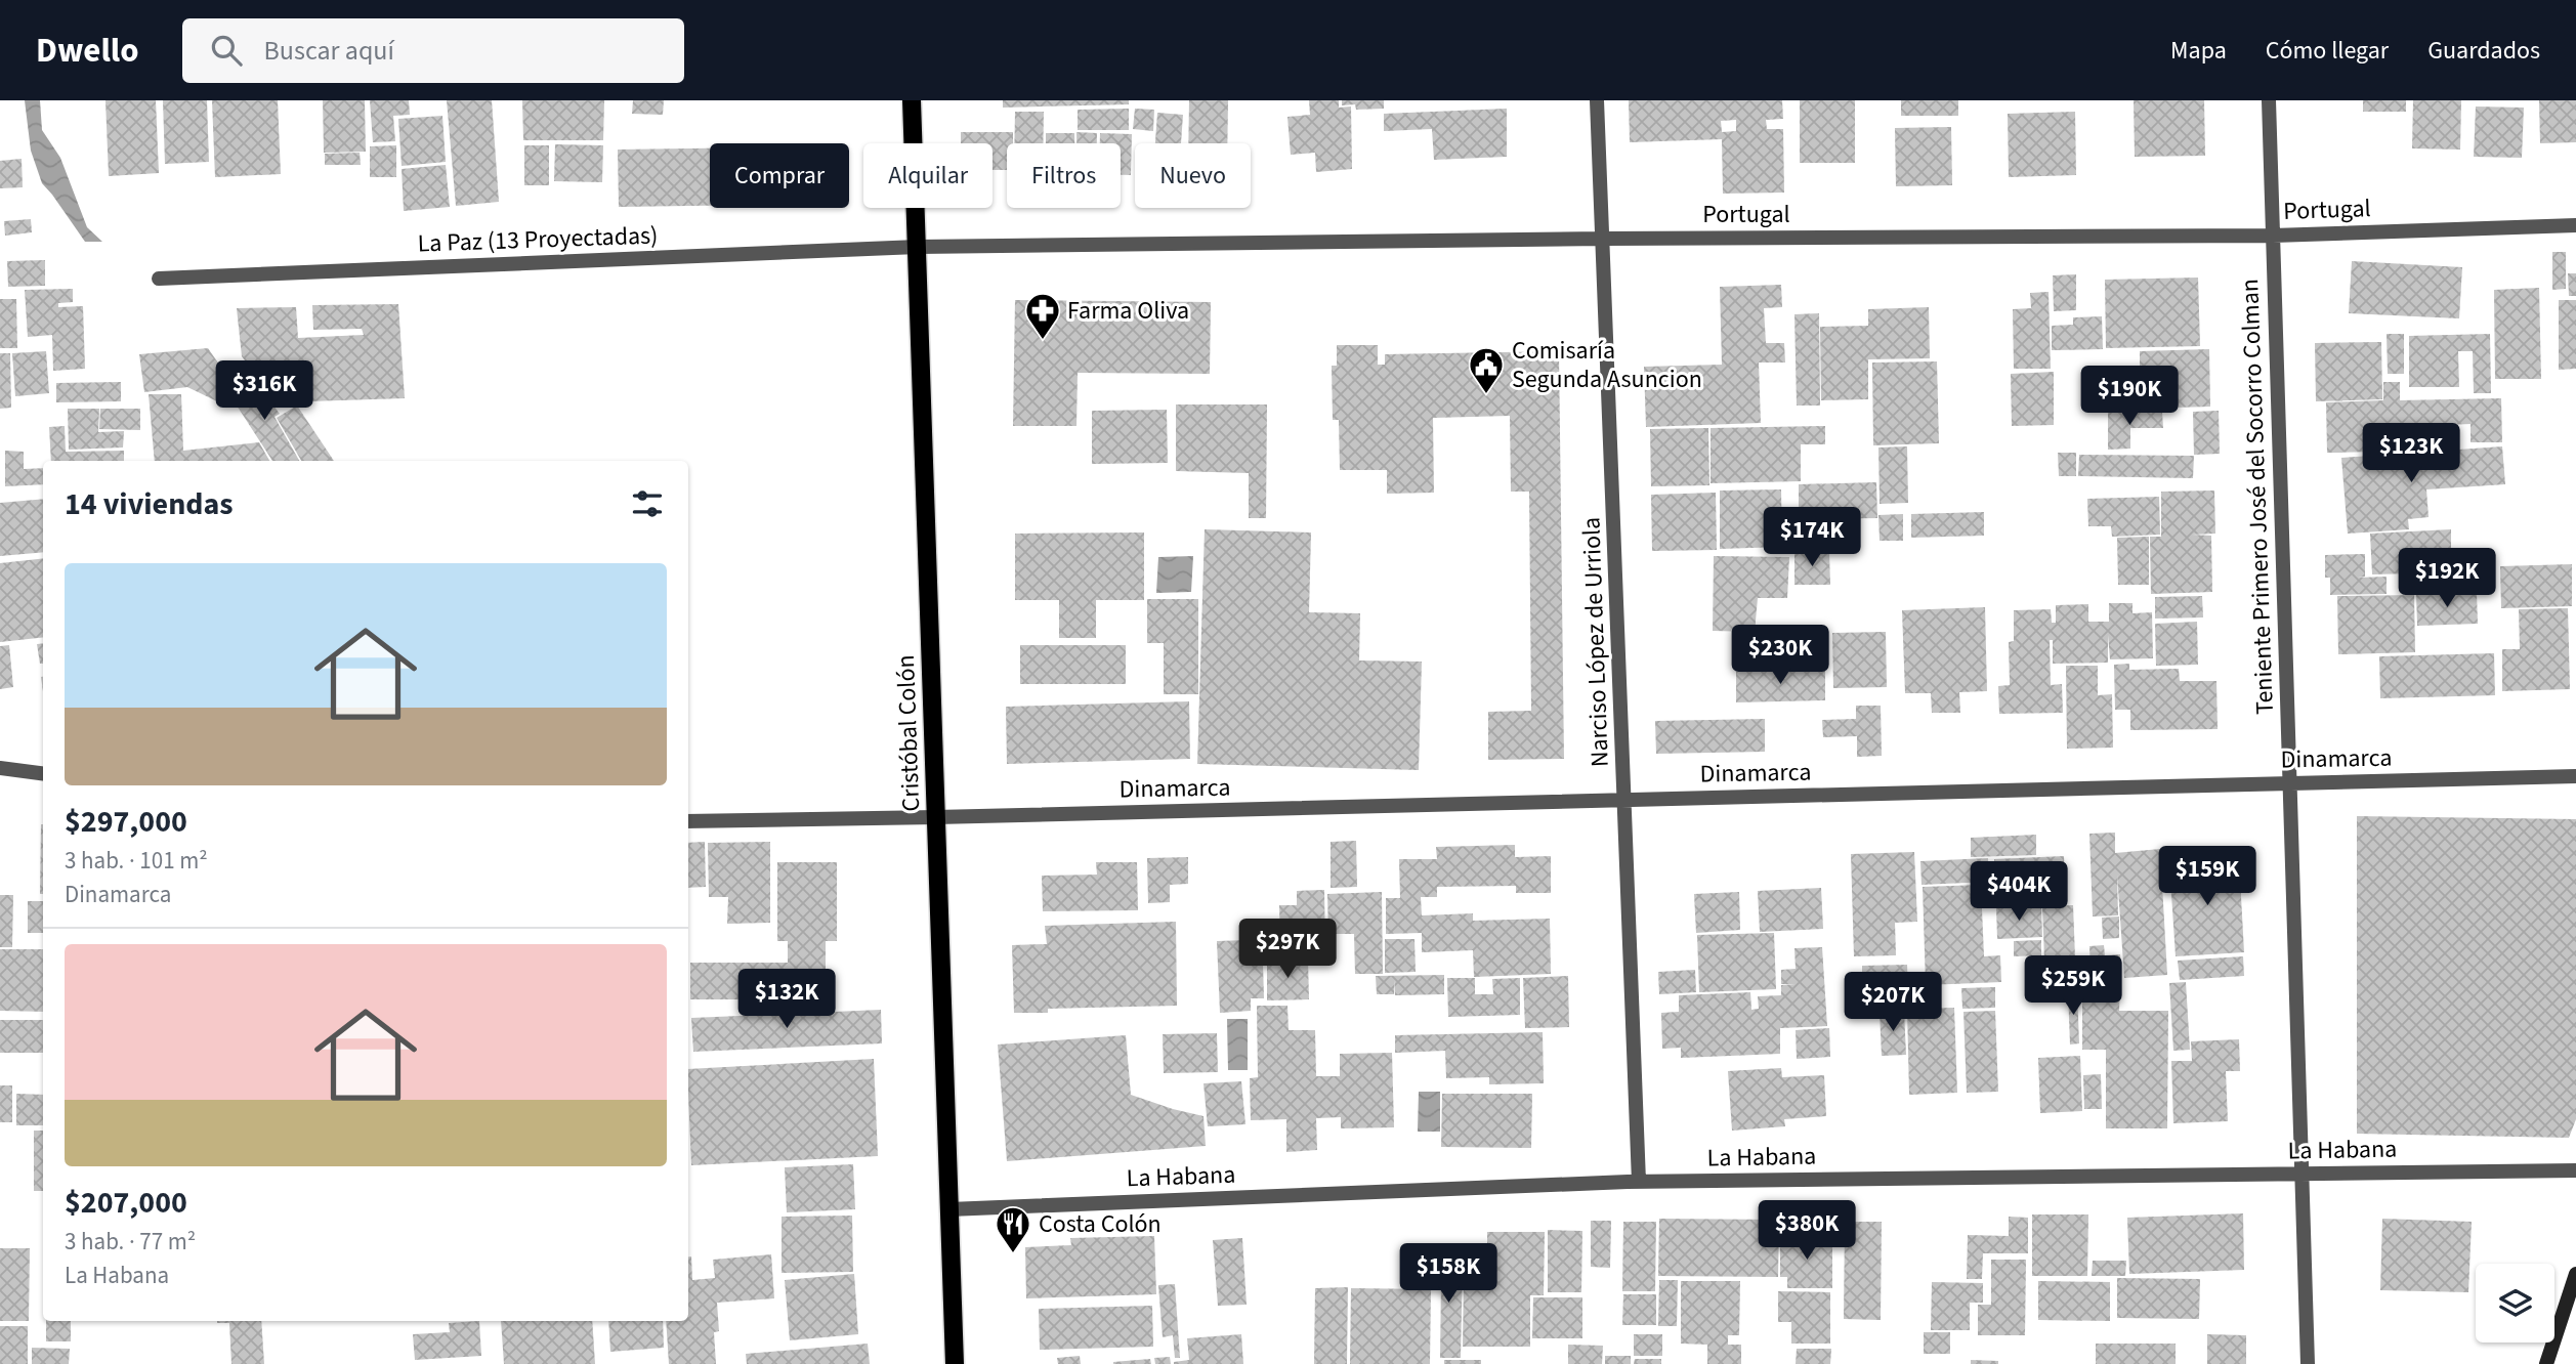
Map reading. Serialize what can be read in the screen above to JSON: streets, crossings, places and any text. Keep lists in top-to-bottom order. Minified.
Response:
{"streets":{"main road":["Cristóbal Colón"],"street":["Portugal","La Paz (13 Proyectadas)","Teniente Primero José del Socorro Colman","Narciso López de Urriola","Dinamarca","La Habana"]},"crossings":[["Portugal","La Paz (13 Proyectadas)"],["Portugal","Teniente Primero José del Socorro Colman"],["Portugal","Narciso López de Urriola"],["Portugal","Cristóbal Colón"],["La Paz (13 Proyectadas)","Cristóbal Colón"],["Teniente Primero José del Socorro Colman","Dinamarca"],["Teniente Primero José del Socorro Colman","La Habana"],["Narciso López de Urriola","Dinamarca"],["Narciso López de Urriola","La Habana"],["Cristóbal Colón","Dinamarca"],["Cristóbal Colón","La Habana"]],"places":{"pharmacy":["Farma Oliva"],"public building":["Comisaría Segunda Asuncion"],"restaurant":["Costa Colón"]},"page":{"header":"Dwello","search":"Buscar aquí","nav":["Mapa","Cómo llegar","Guardados"],"chip":["Comprar","Alquilar","Filtros","Nuevo"],"price":["$316K","$190K","$123K","$174K","$192K","$230K","$159K","$404K","$297K","$259K","$132K","$207K","$380K","$158K"],"heading":"14 viviendas","list":[{"name":"$297,000","note":"3 hab. · 101 m² · Dinamarca"},{"name":"$207,000","note":"3 hab. · 77 m² · La Habana"}]}}
